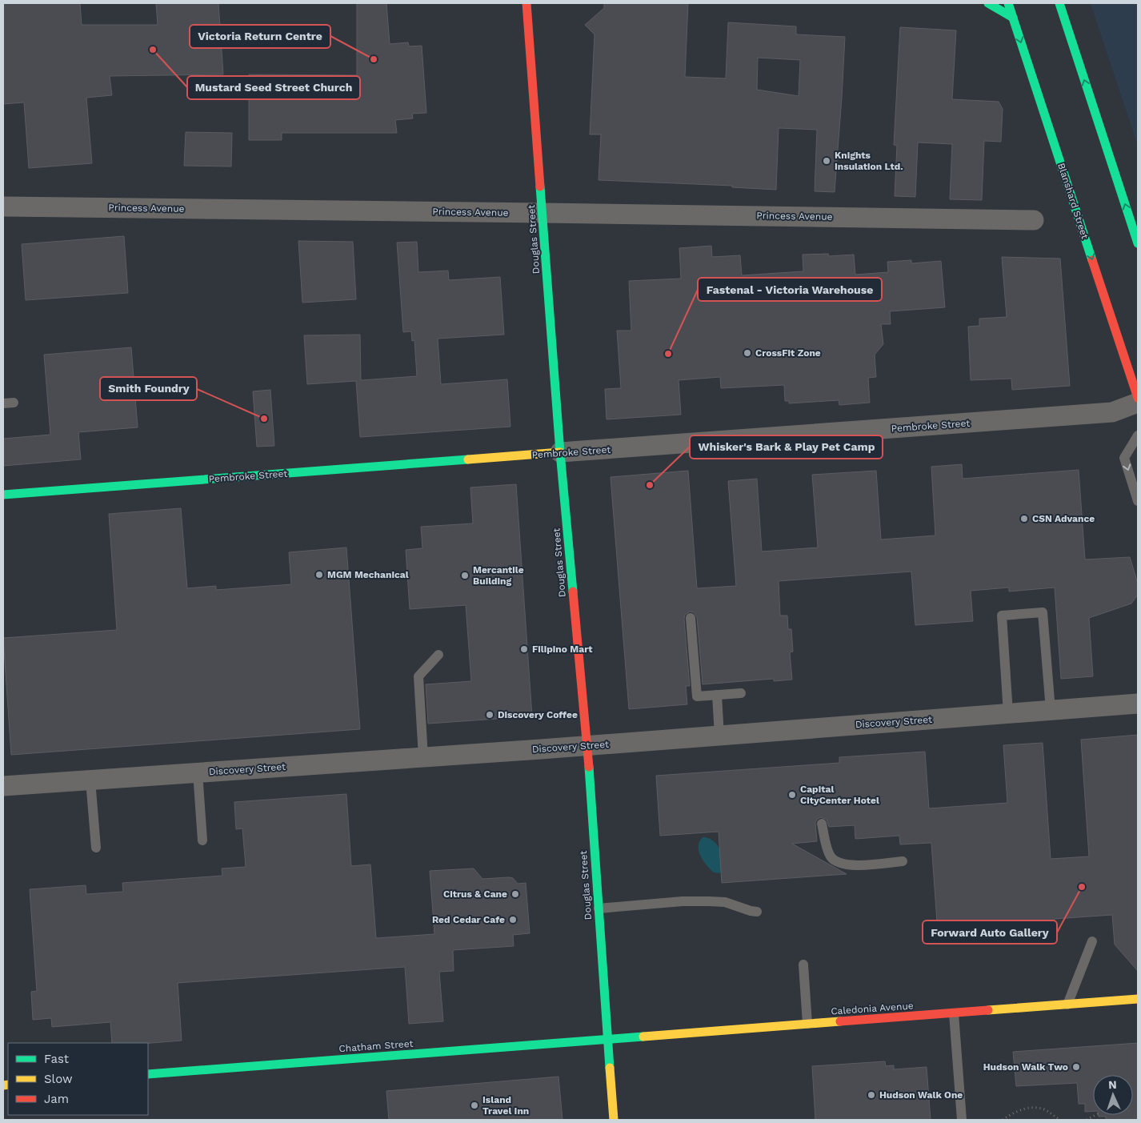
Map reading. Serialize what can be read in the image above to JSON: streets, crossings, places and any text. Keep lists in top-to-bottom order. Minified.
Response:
{"streets":{"main road":["Blanshard Street","Douglas Street","Pembroke Street","Caledonia Avenue","Chatham Street"],"street":["Princess Avenue","Discovery Street"]},"crossings":[["Princess Avenue","Douglas Street"],["Douglas Street","Pembroke Street"],["Douglas Street","Discovery Street"],["Douglas Street","Caledonia Avenue"],["Douglas Street","Chatham Street"],["Caledonia Avenue","Chatham Street"]],"places":["Mustard Seed Street Church","Victoria Return Centre","Knights Insulation Ltd.","CrossFit Zone","Fastenal - Victoria Warehouse","Smith Foundry","Whisker's Bark & Play Pet Camp","CSN Advance","MGM Mechanical","Mercantile Building","Filipino Mart","Discovery Coffee","Capital CityCenter Hotel","Forward Auto Gallery","Citrus & Cane","Red Cedar Cafe","Hudson Walk Two","Hudson Walk One","Island Travel Inn"],"legend":["Fast","Slow","Jam"],"north":"top"}
